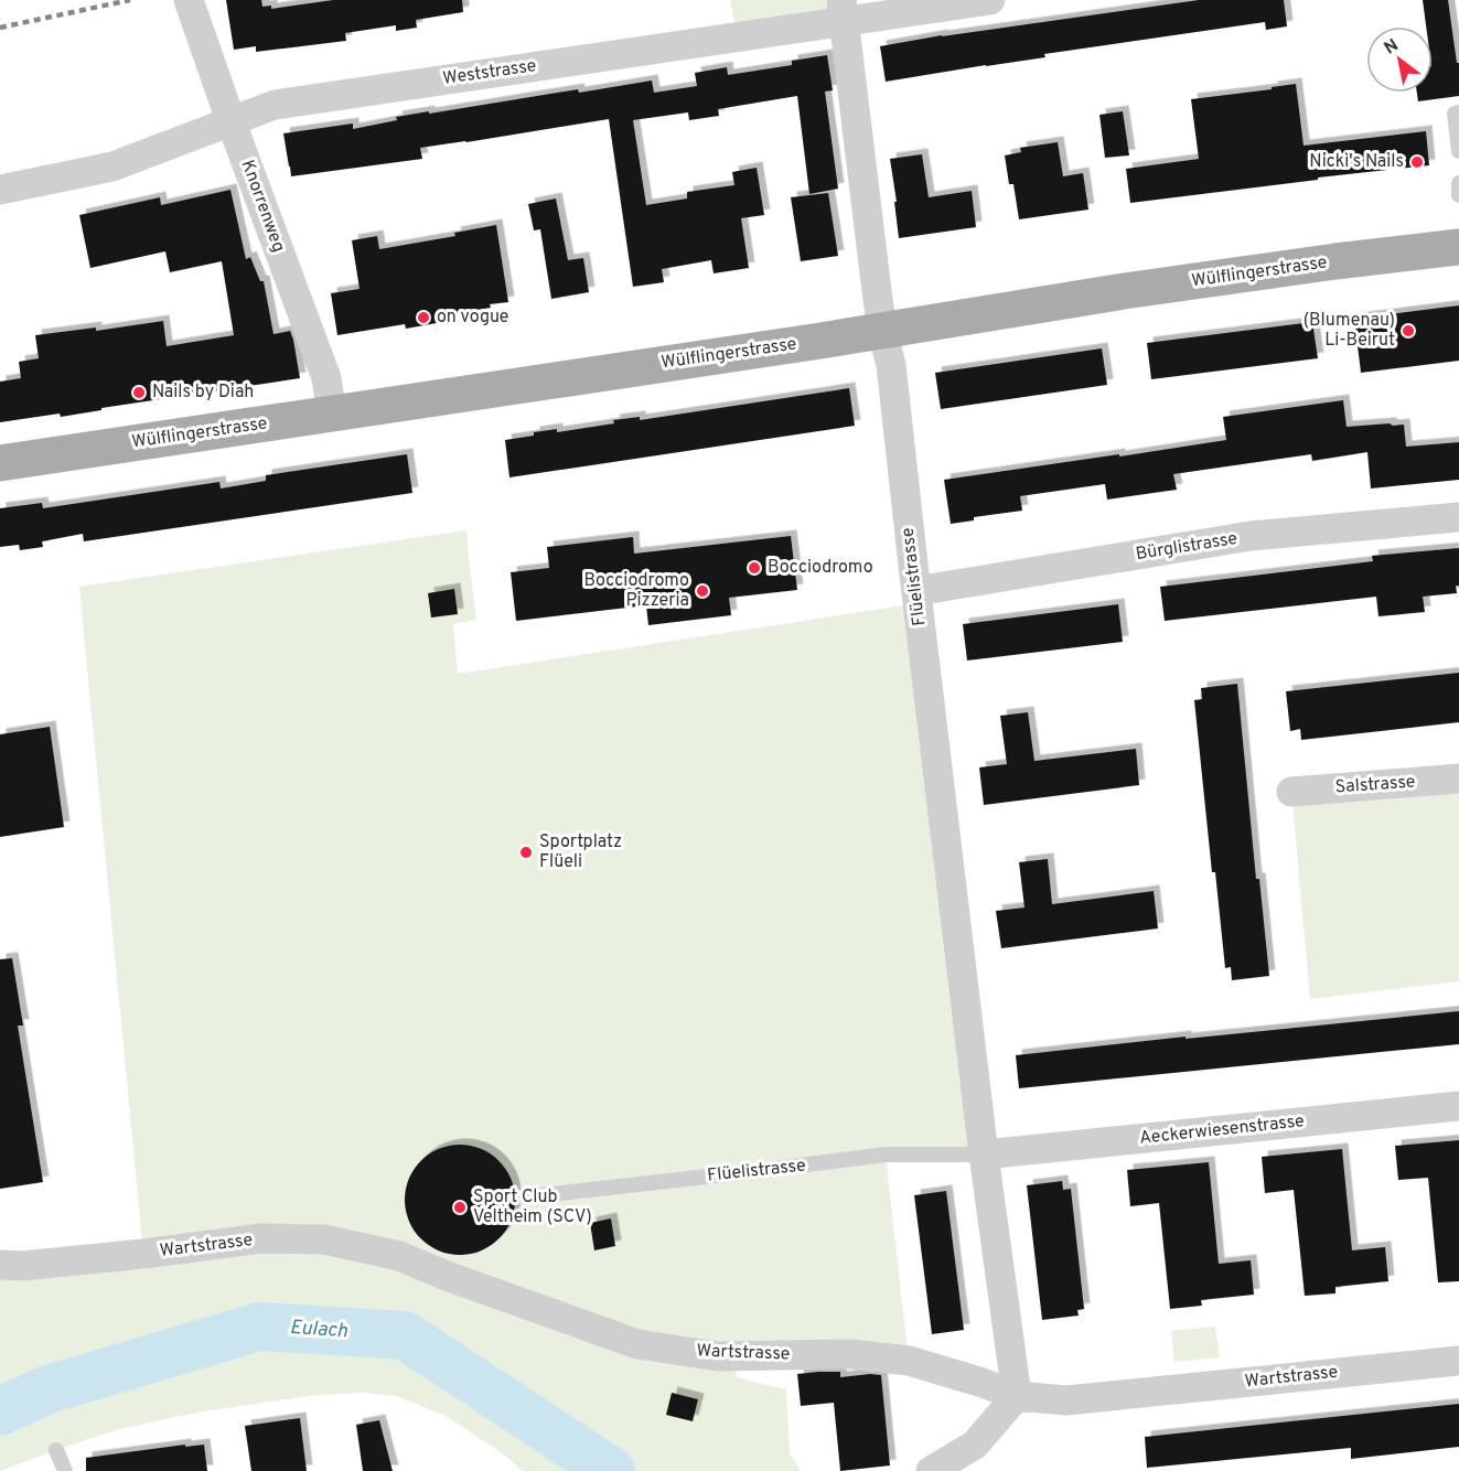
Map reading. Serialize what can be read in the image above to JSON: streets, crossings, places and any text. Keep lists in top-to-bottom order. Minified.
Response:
{"streets":{"main road":["Wülflingerstrasse"],"street":["Weststrasse","Knorrenweg","Bürglistrasse","Flüelistrasse","Salstrasse","Aeckerwiesenstrasse","Wartstrasse"]},"crossings":[["Weststrasse","Knorrenweg"],["Weststrasse","Flüelistrasse"],["Knorrenweg","Wülflingerstrasse"],["Wülflingerstrasse","Flüelistrasse"],["Bürglistrasse","Flüelistrasse"],["Flüelistrasse","Aeckerwiesenstrasse"],["Flüelistrasse","Wartstrasse"]],"water":["Eulach"],"places":["Nicki's Nails","on vogue","(Blumenau) Li-Beirut","Nails by Diah","Bocciodromo","Bocciodromo Pizzeria","Sportplatz Flüeli","Sport Club Veltheim (SCV)"],"north":"top left"}
